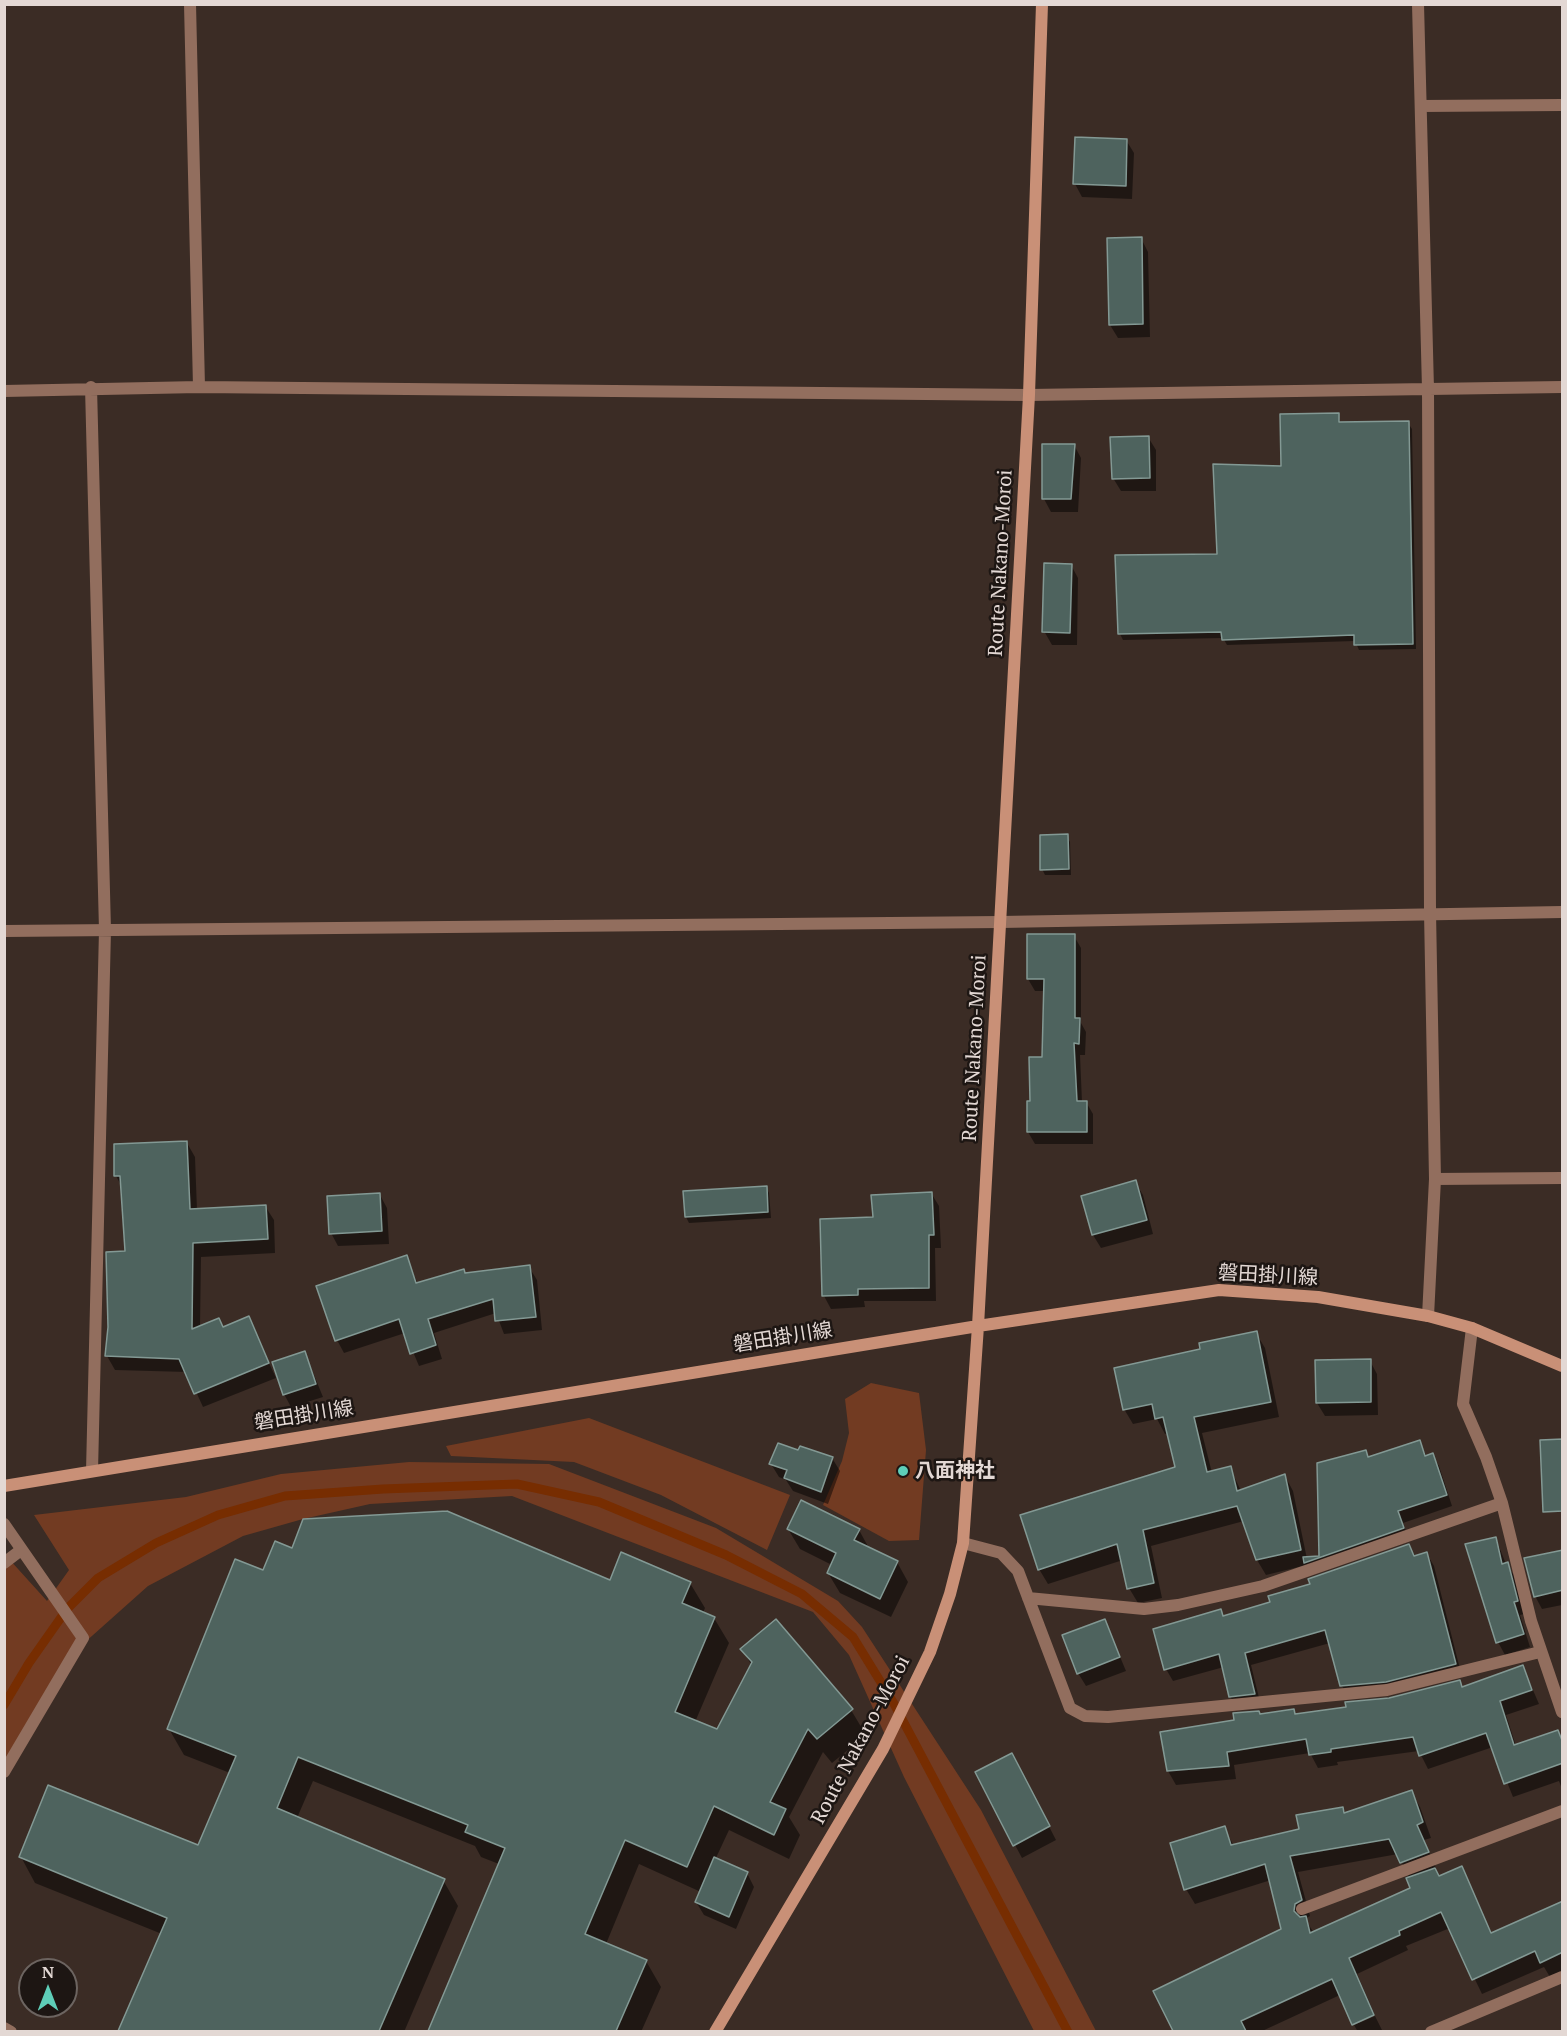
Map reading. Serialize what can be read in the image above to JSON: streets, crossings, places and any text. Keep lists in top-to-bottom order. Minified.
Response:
{"streets":{"main road":["Route Nakano-Moroi","磐田掛川線"]},"crossings":[["Route Nakano-Moroi","磐田掛川線"]],"places":["八面神社"],"north":"top"}
